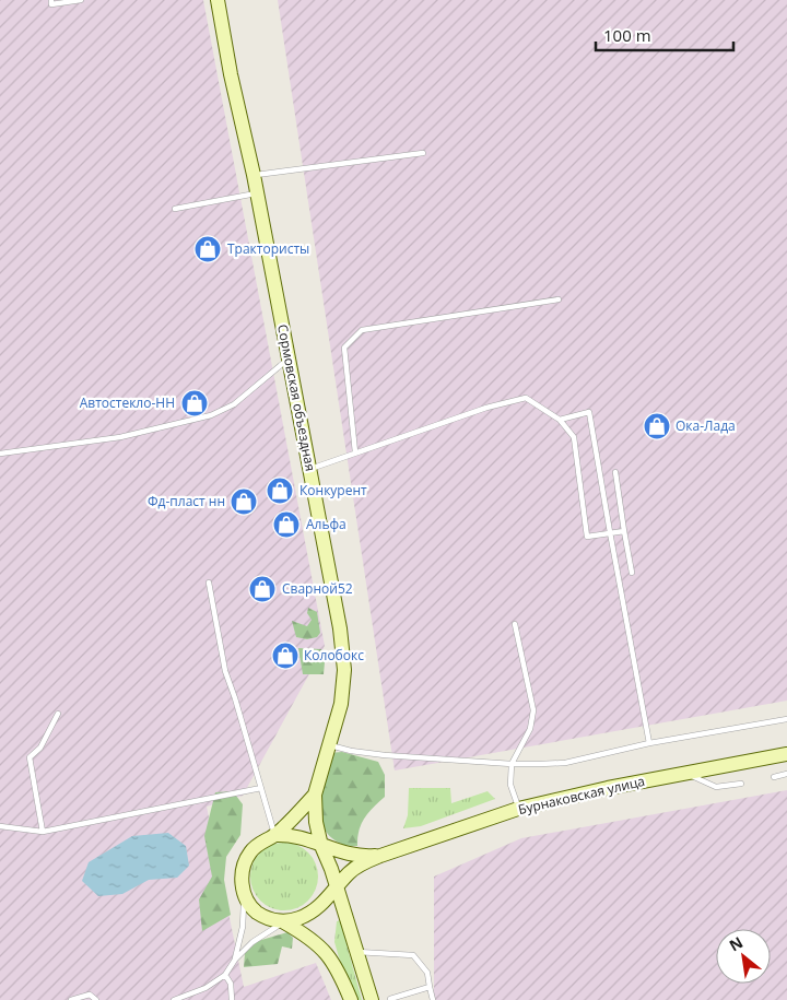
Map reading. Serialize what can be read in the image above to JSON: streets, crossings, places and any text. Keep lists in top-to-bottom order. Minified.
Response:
{"streets":{"main road":["Сормовская объездная","Бурнаковская улица"]},"places":{"shop":["Трактористы","Автостекло-НН","Ока-Лада","Конкурент","Фд-пласт нн","Альфа","Сварной52","Колобокс"]},"scale_bar":"100 m","north":"top left"}
